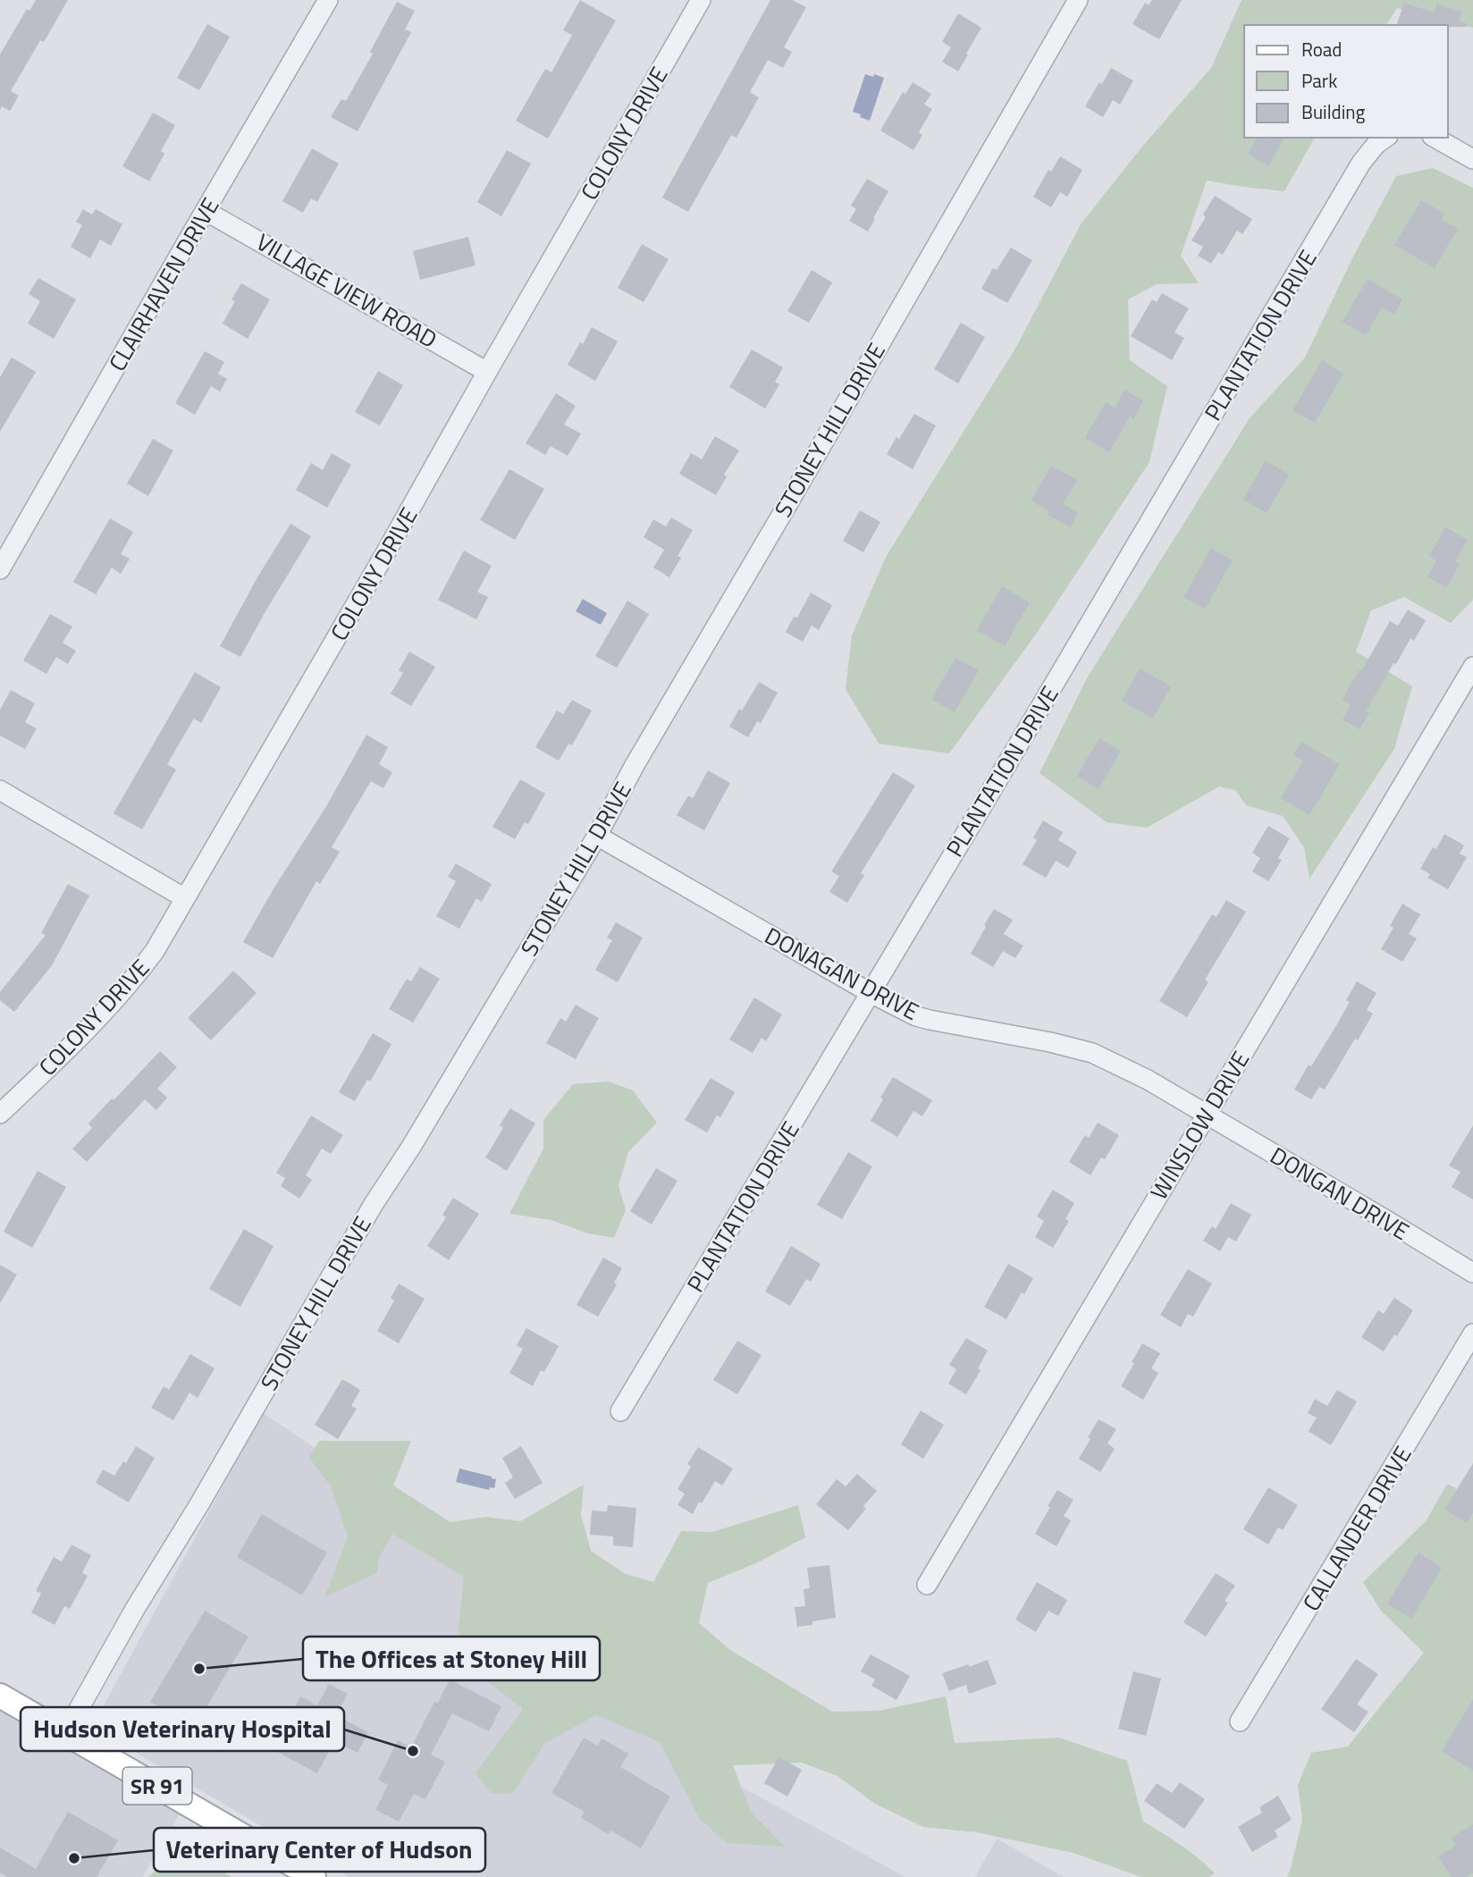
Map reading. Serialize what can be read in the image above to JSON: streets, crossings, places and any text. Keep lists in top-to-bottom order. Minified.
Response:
{"streets":{"main road":["SR 91"],"street":["COLONY DRIVE","CLAIRHAVEN DRIVE","VILLAGE VIEW ROAD","PLANTATION DRIVE","STONEY HILL DRIVE","DONAGAN DRIVE","WINSLOW DRIVE","DONGAN DRIVE","CALLANDER DRIVE"]},"crossings":[["COLONY DRIVE","VILLAGE VIEW ROAD"],["CLAIRHAVEN DRIVE","VILLAGE VIEW ROAD"],["PLANTATION DRIVE","DONAGAN DRIVE"],["STONEY HILL DRIVE","DONAGAN DRIVE"],["STONEY HILL DRIVE","SR 91"],["DONAGAN DRIVE","WINSLOW DRIVE"],["DONAGAN DRIVE","DONGAN DRIVE"],["WINSLOW DRIVE","DONGAN DRIVE"]],"places":["The Offices at Stoney Hill","Hudson Veterinary Hospital","Veterinary Center of Hudson"],"legend":["Road","Park","Building"]}
